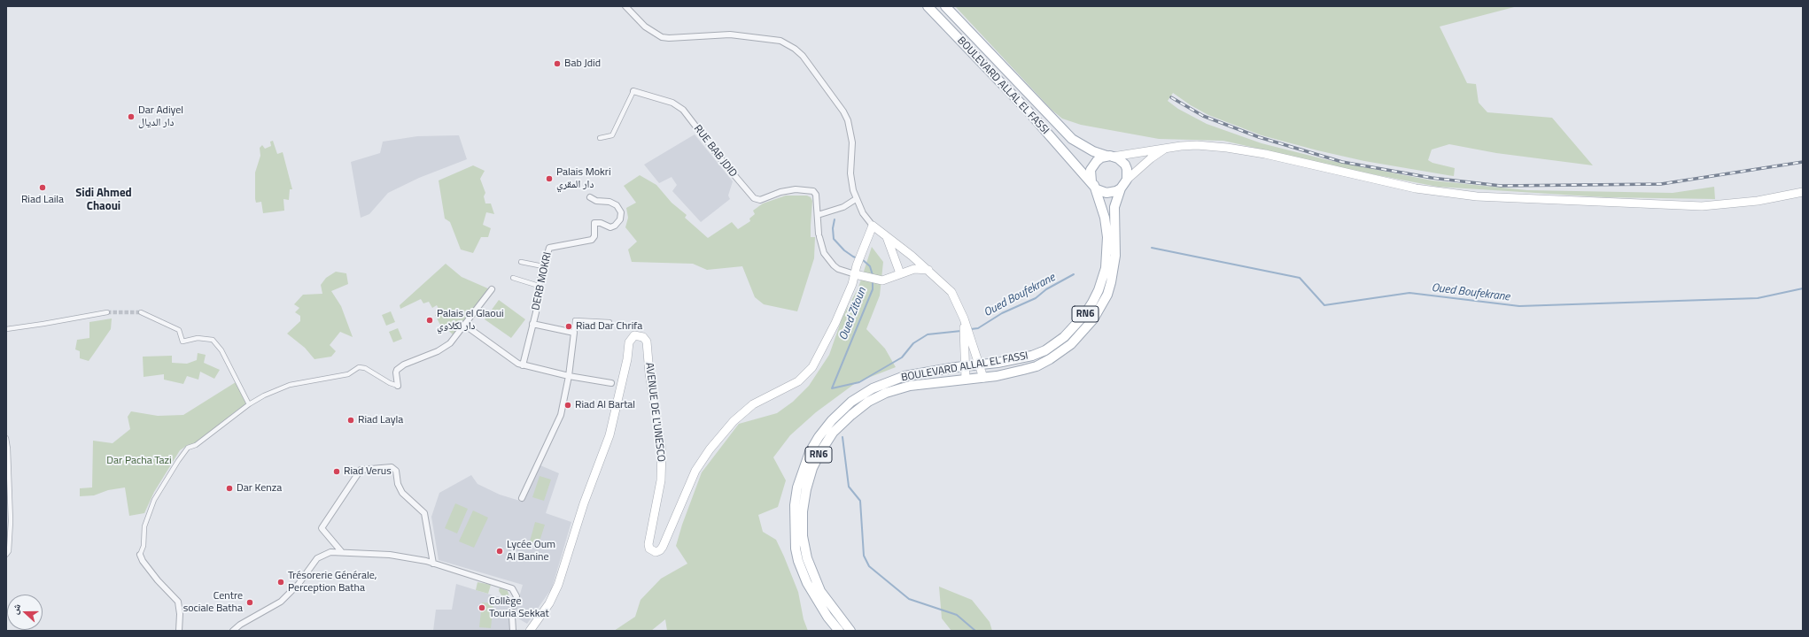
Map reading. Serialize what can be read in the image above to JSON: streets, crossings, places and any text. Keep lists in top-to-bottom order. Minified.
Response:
{"streets":{"main road":["BOULEVARD ALLAL EL FASSI","RUE BAB JDID","RN6","AVENUE DE L'UNESCO"],"street":["DERB MOKRI"]},"crossings":[["BOULEVARD ALLAL EL FASSI","RN6"],["RUE BAB JDID","AVENUE DE L'UNESCO"]],"districts":["Sidi Ahmed Chaoui"],"water":["Oued Boufekrane","Oued Zitoun"],"parks":["Dar Pacha Tazi"],"places":["Bab Jdid","Dar Adiyel دار الديال","Palais Mokri دار المقري","Riad Laila","Palais el Glaoui دار لكلاوي","Riad Dar Chrifa","Riad Al Bartal","Riad Layla","Riad Verus","Dar Kenza","Lycée Oum Al Banine","Trésorerie Générale, Perception Batha","Centre sociale Batha","Collège Touria Sekkat"],"north":"left"}
